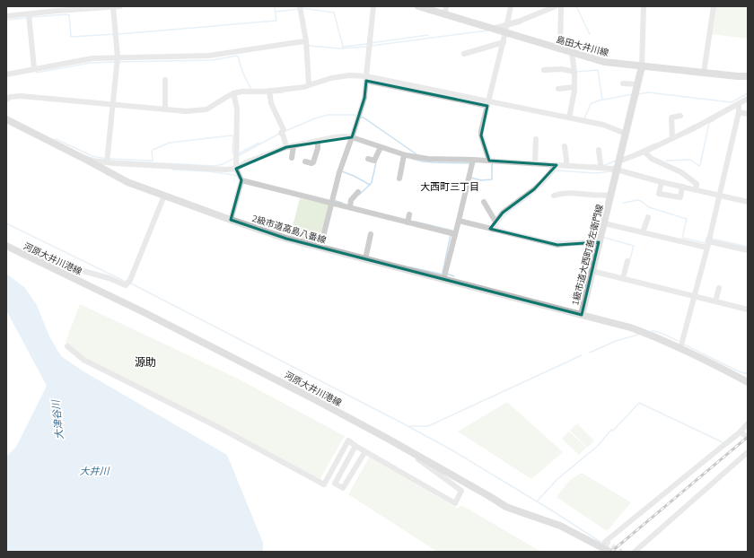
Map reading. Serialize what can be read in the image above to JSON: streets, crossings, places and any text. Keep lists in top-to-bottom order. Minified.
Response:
{"streets":{"street":["島田大井川線","2級市道高島八番線","1級市道大西町善左衛門線","河原大井川港線"]},"crossings":[["島田大井川線","1級市道大西町善左衛門線"],["2級市道高島八番線","1級市道大西町善左衛門線"]],"districts":["大西町三丁目","源助"],"water":["大津谷川","大井川"]}
